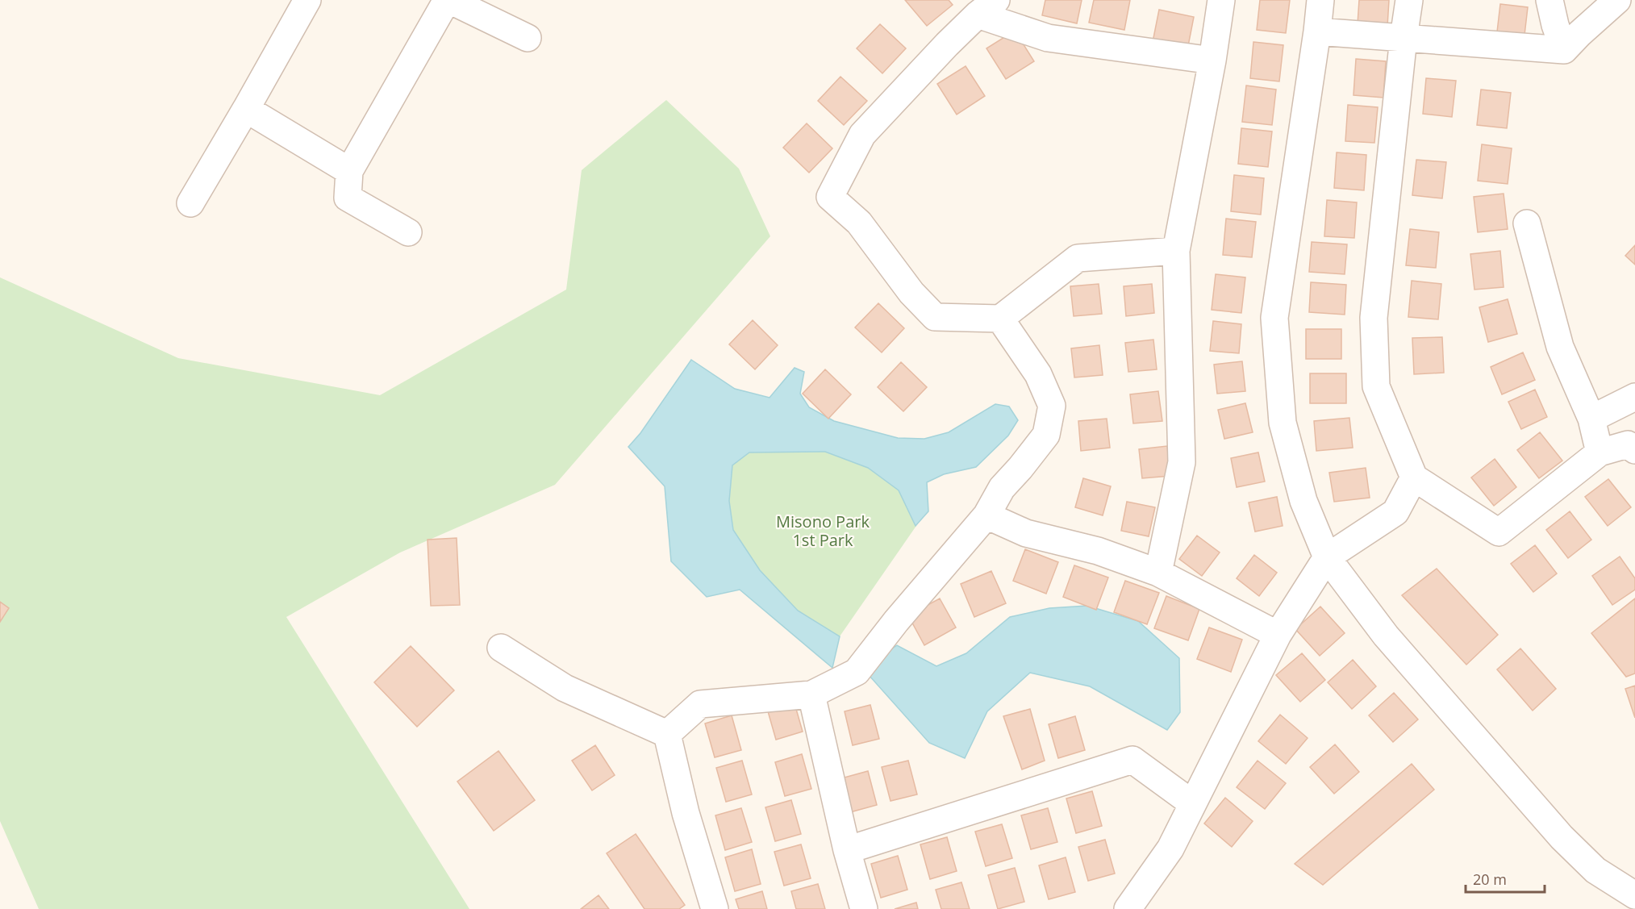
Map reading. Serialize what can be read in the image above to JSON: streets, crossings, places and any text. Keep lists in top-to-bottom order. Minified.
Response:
{"parks":["Misono Park 1st Park"],"scale_bar":"20 m"}
